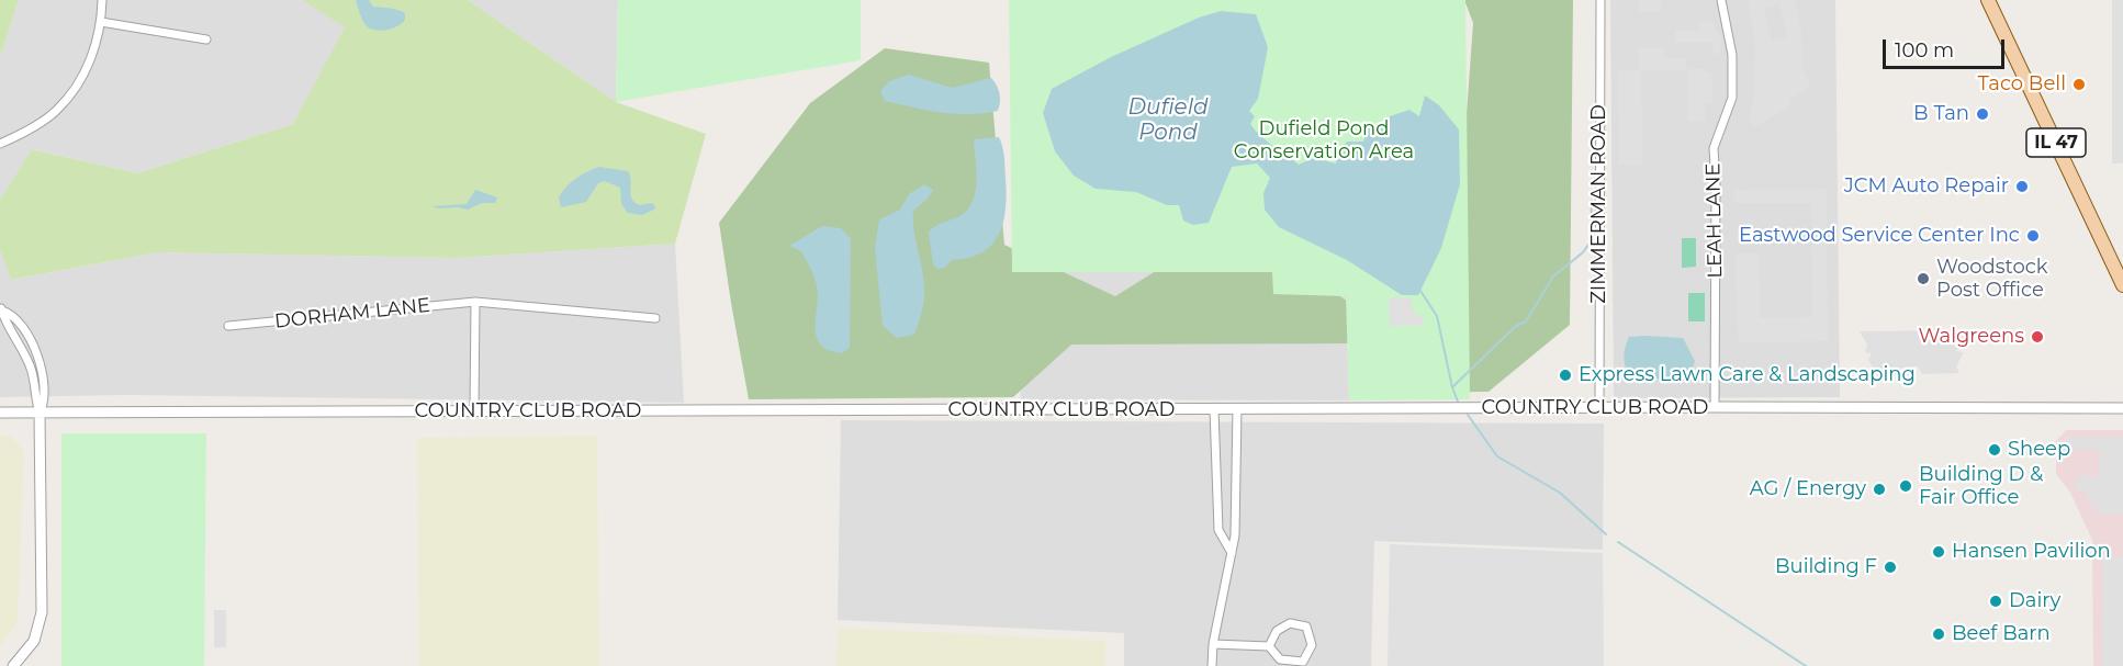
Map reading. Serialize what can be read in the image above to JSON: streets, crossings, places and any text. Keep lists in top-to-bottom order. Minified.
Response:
{"streets":{"main road":["IL 47"],"street":["ZIMMERMAN ROAD","LEAH LANE","DORHAM LANE","COUNTRY CLUB ROAD"]},"crossings":[["ZIMMERMAN ROAD","COUNTRY CLUB ROAD"],["LEAH LANE","COUNTRY CLUB ROAD"]],"water":["Dufield Pond"],"parks":["Dufield Pond Conservation Area"],"places":["Taco Bell","B Tan","JCM Auto Repair","Eastwood Service Center Inc","Woodstock Post Office","Walgreens","Express Lawn Care & Landscaping","Sheep","Building D & Fair Office","AG / Energy","Hansen Pavilion","Building F","Dairy","Beef Barn"],"scale_bar":"100 m"}
